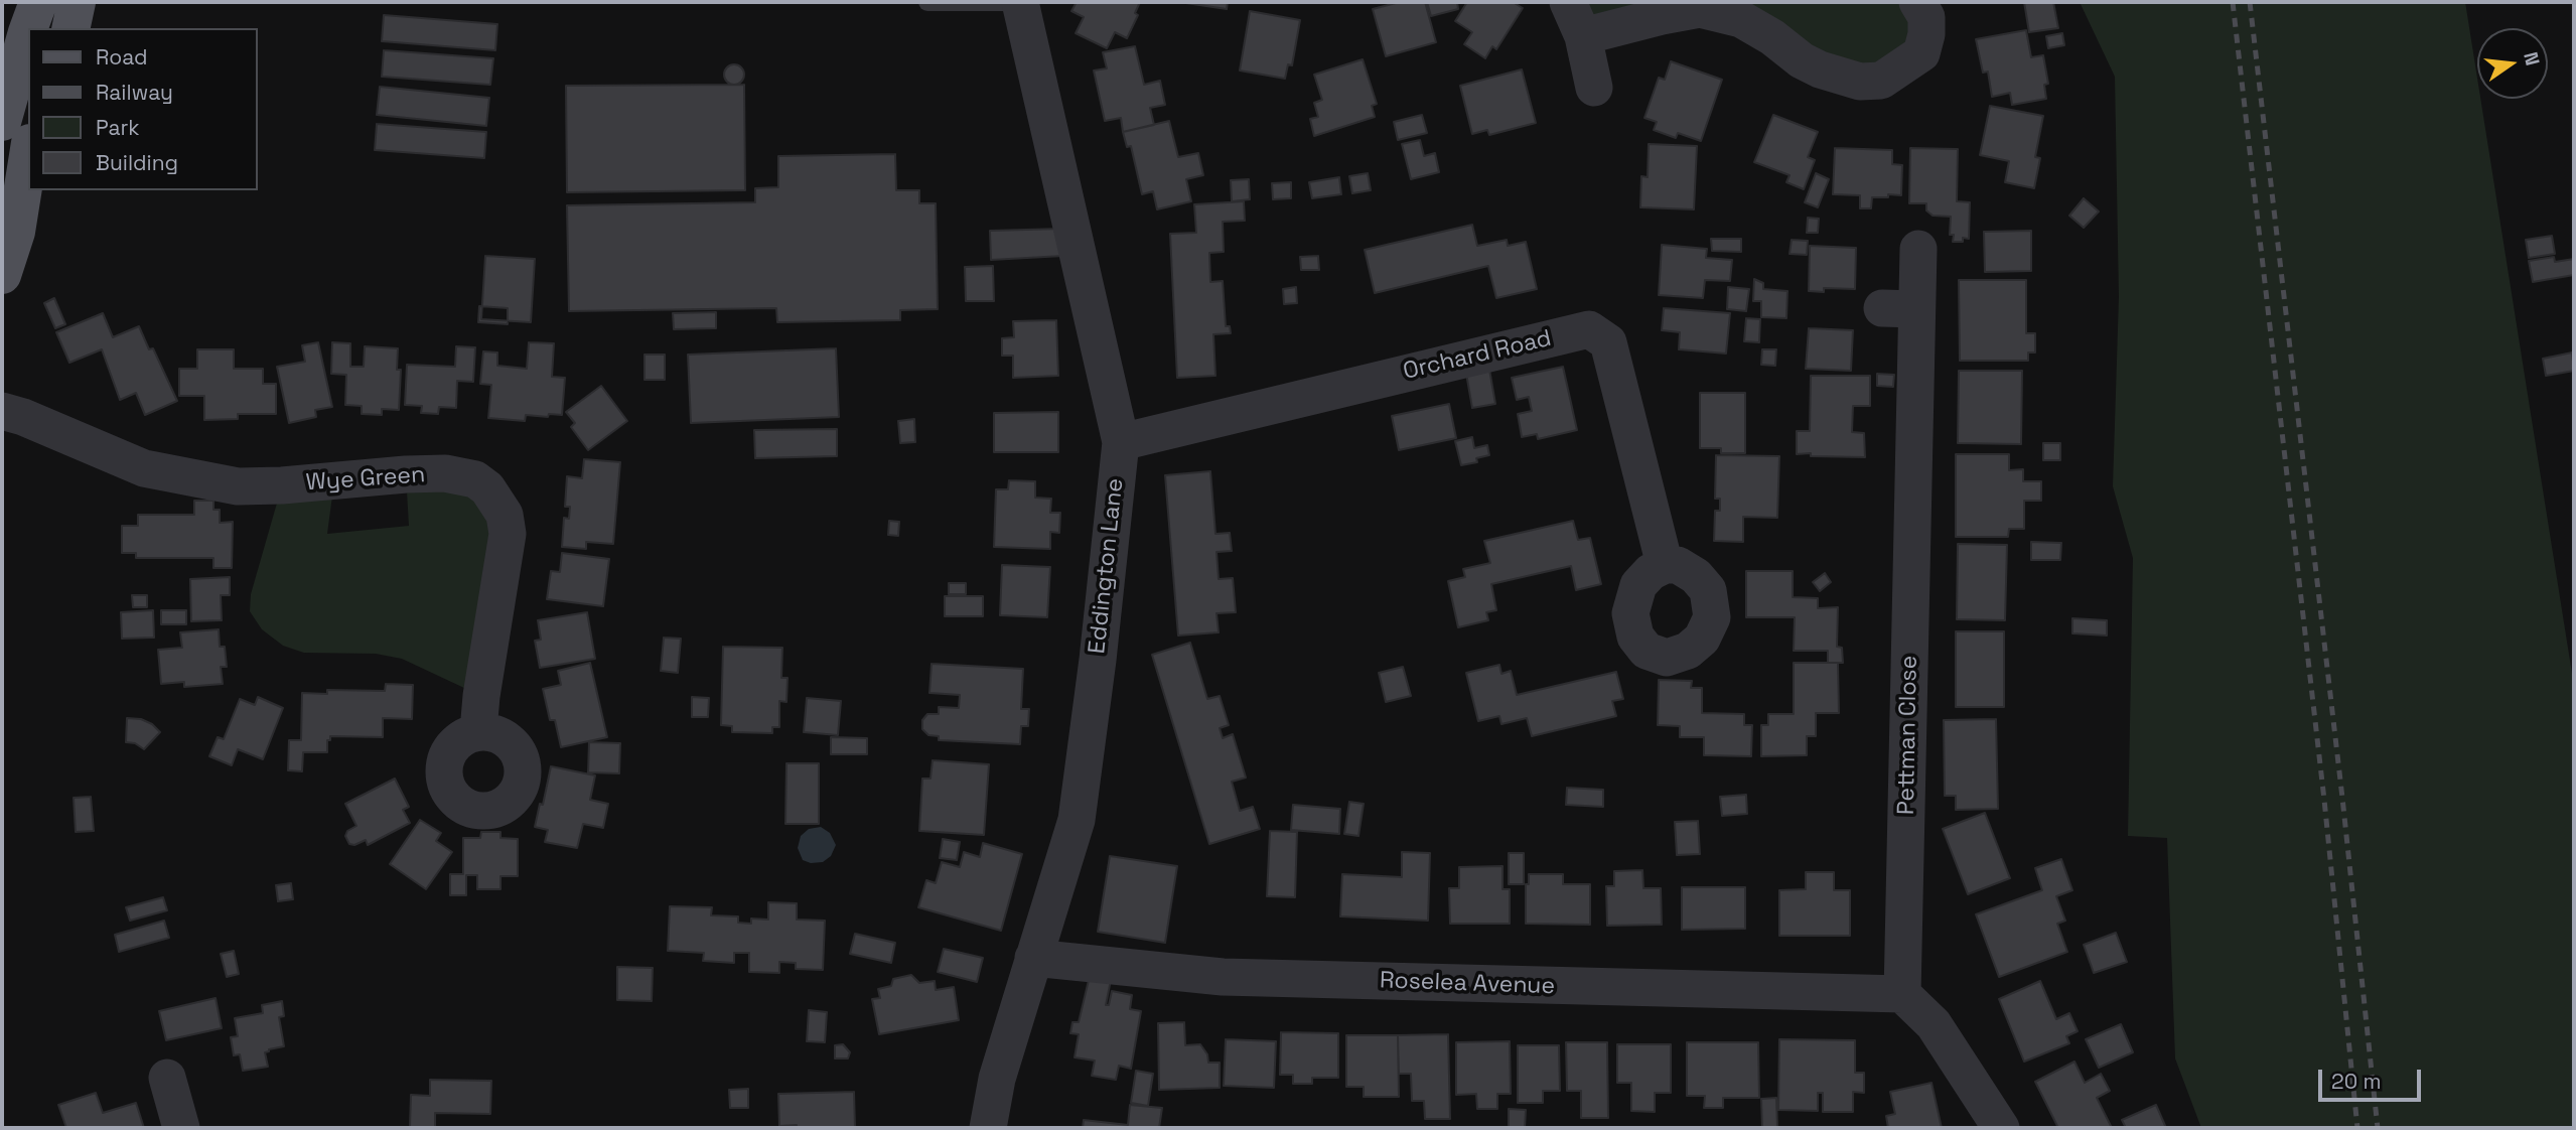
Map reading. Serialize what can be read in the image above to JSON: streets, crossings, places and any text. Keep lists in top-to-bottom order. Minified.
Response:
{"streets":{"street":["Orchard Road","Wye Green","Eddington Lane","Pettman Close","Roselea Avenue"]},"crossings":[["Orchard Road","Eddington Lane"],["Eddington Lane","Roselea Avenue"],["Pettman Close","Roselea Avenue"]],"legend":["Road","Railway","Park","Building"],"scale_bar":"20 m","north":"right"}
